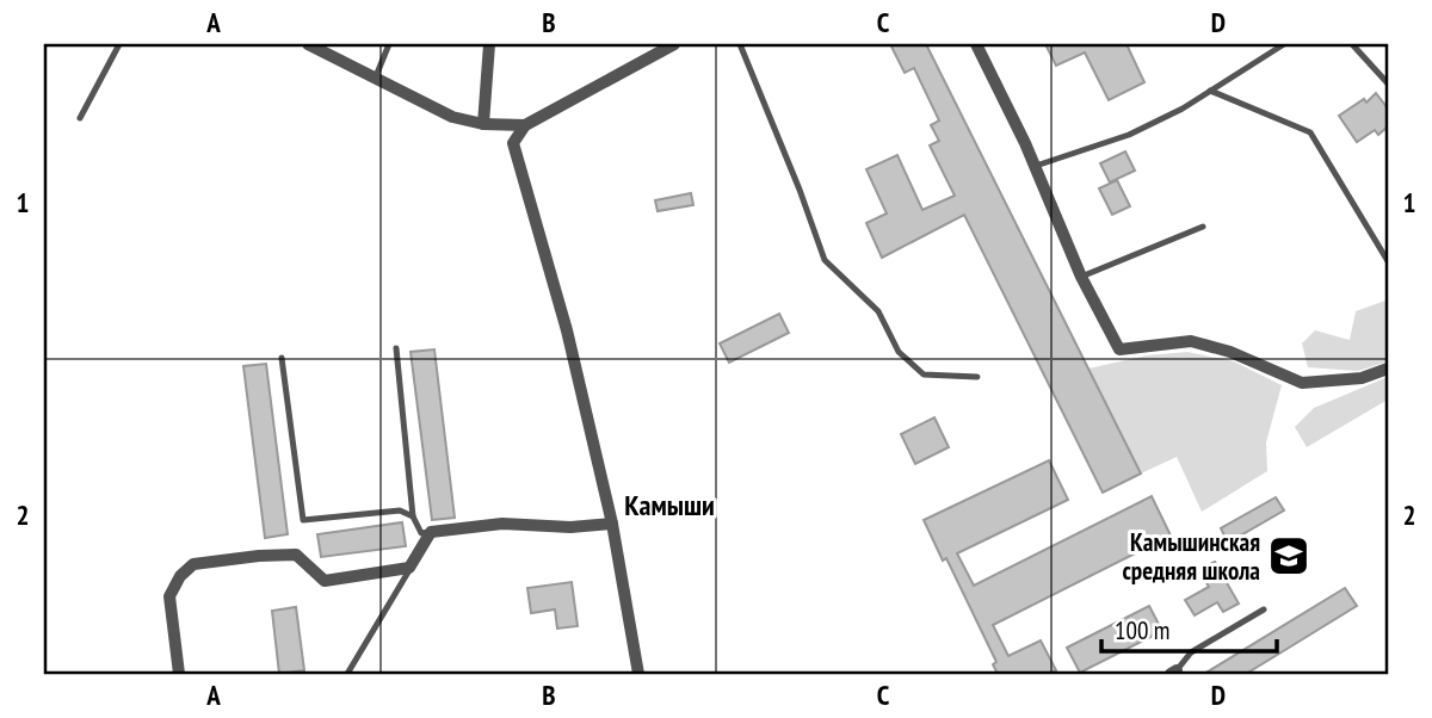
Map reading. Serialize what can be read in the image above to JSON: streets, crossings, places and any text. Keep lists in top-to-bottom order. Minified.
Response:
{"districts":["Камыши"],"places":{"school or university":["Камышинская средняя школа"]},"scale_bar":"100 m","grid":{"columns":["A","B","C","D"],"rows":["1","2"]}}
